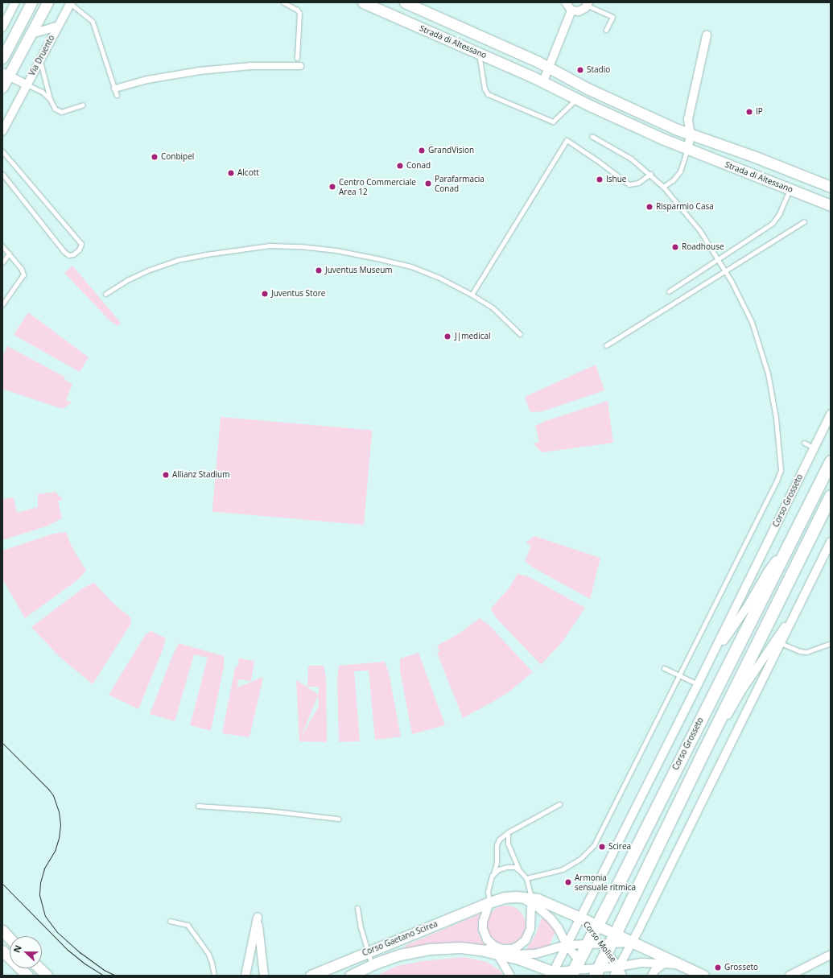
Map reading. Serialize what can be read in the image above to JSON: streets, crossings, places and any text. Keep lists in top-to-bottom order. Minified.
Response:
{"streets":{"main road":["Corso Grosseto"],"street":["Strada di Altessano","Via Druento","Corso Gaetano Scirea","Corso Molise"]},"crossings":[["Corso Grosseto","Corso Gaetano Scirea"],["Corso Grosseto","Corso Molise"],["Corso Gaetano Scirea","Corso Molise"]],"places":["Stadio","IP","GrandVision","Conbipel","Conad","Alcott","Ishue","Parafarmacia Conad","Centro Commerciale Area 12","Risparmio Casa","Roadhouse","Juventus Museum","Juventus Store","J|medical","Allianz Stadium","Scirea","Armonia sensuale ritmica","Grosseto"],"north":"left"}
